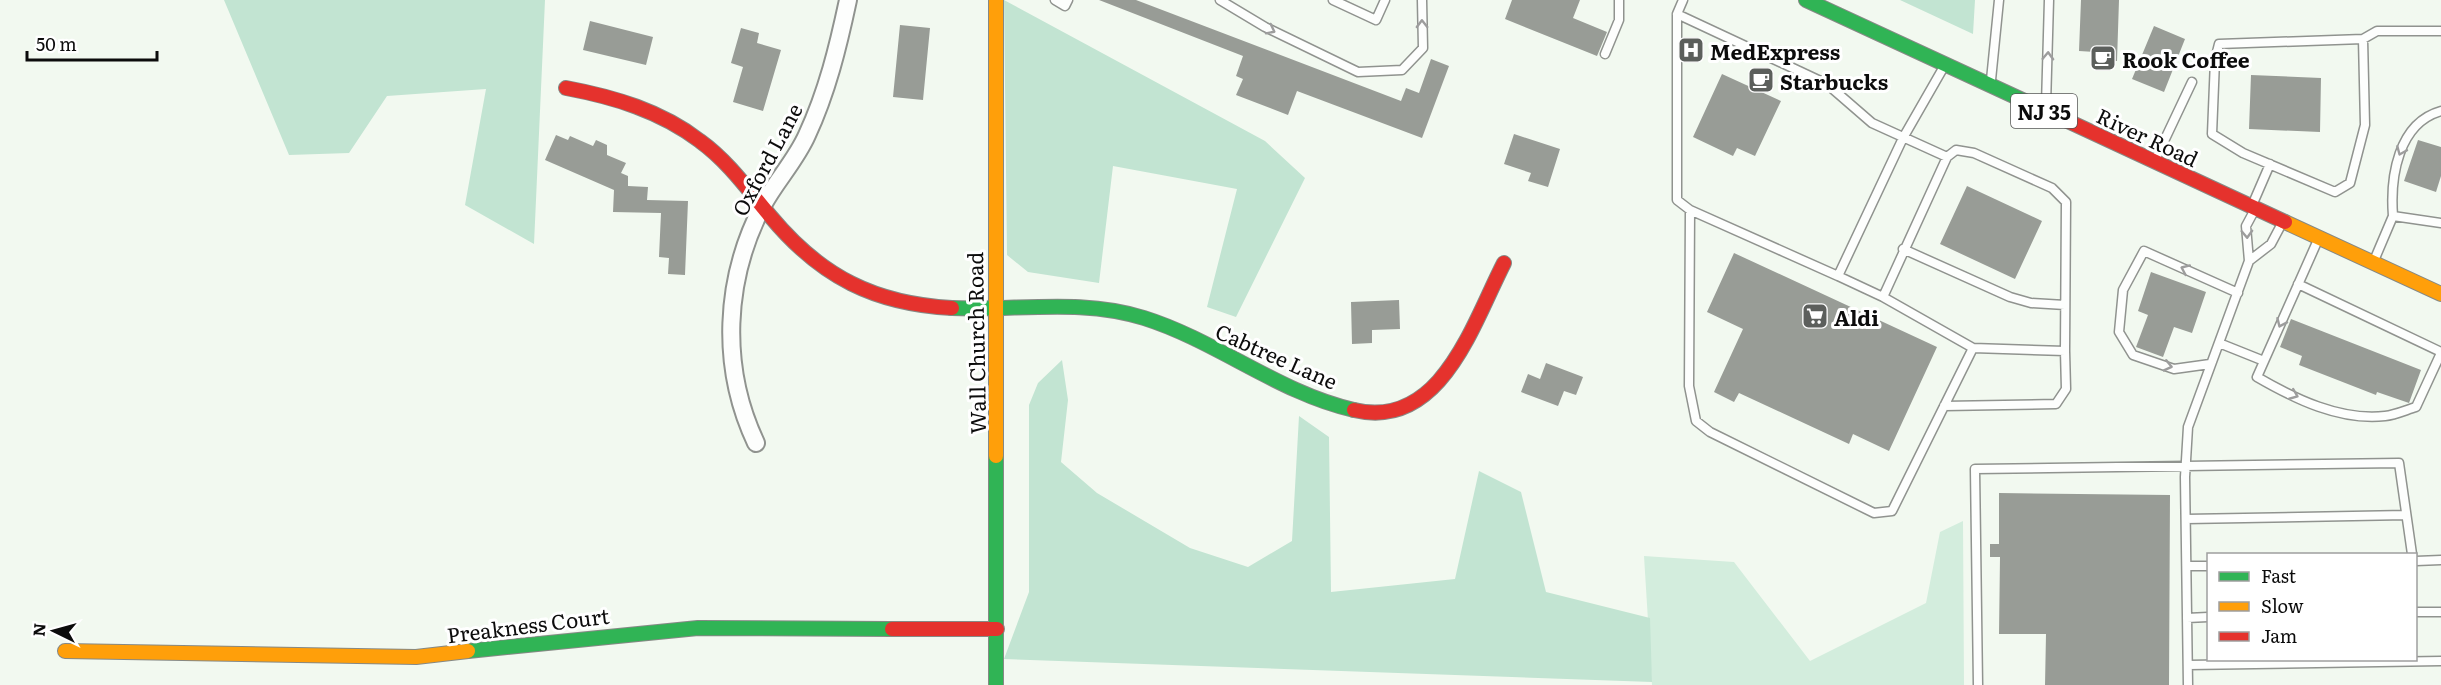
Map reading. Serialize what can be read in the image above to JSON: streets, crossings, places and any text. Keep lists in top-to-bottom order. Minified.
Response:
{"streets":{"main road":["NJ 35","River Road","Wall Church Road","Cabtree Lane","Preakness Court"],"street":["Oxford Lane"]},"crossings":[["Oxford Lane","Cabtree Lane"],["Wall Church Road","Cabtree Lane"],["Wall Church Road","Preakness Court"]],"places":{"hospital":["MedExpress"],"cafe":["Rook Coffee","Starbucks"],"supermarket":["Aldi"]},"legend":["Fast","Slow","Jam"],"scale_bar":"50 m","north":"left"}
